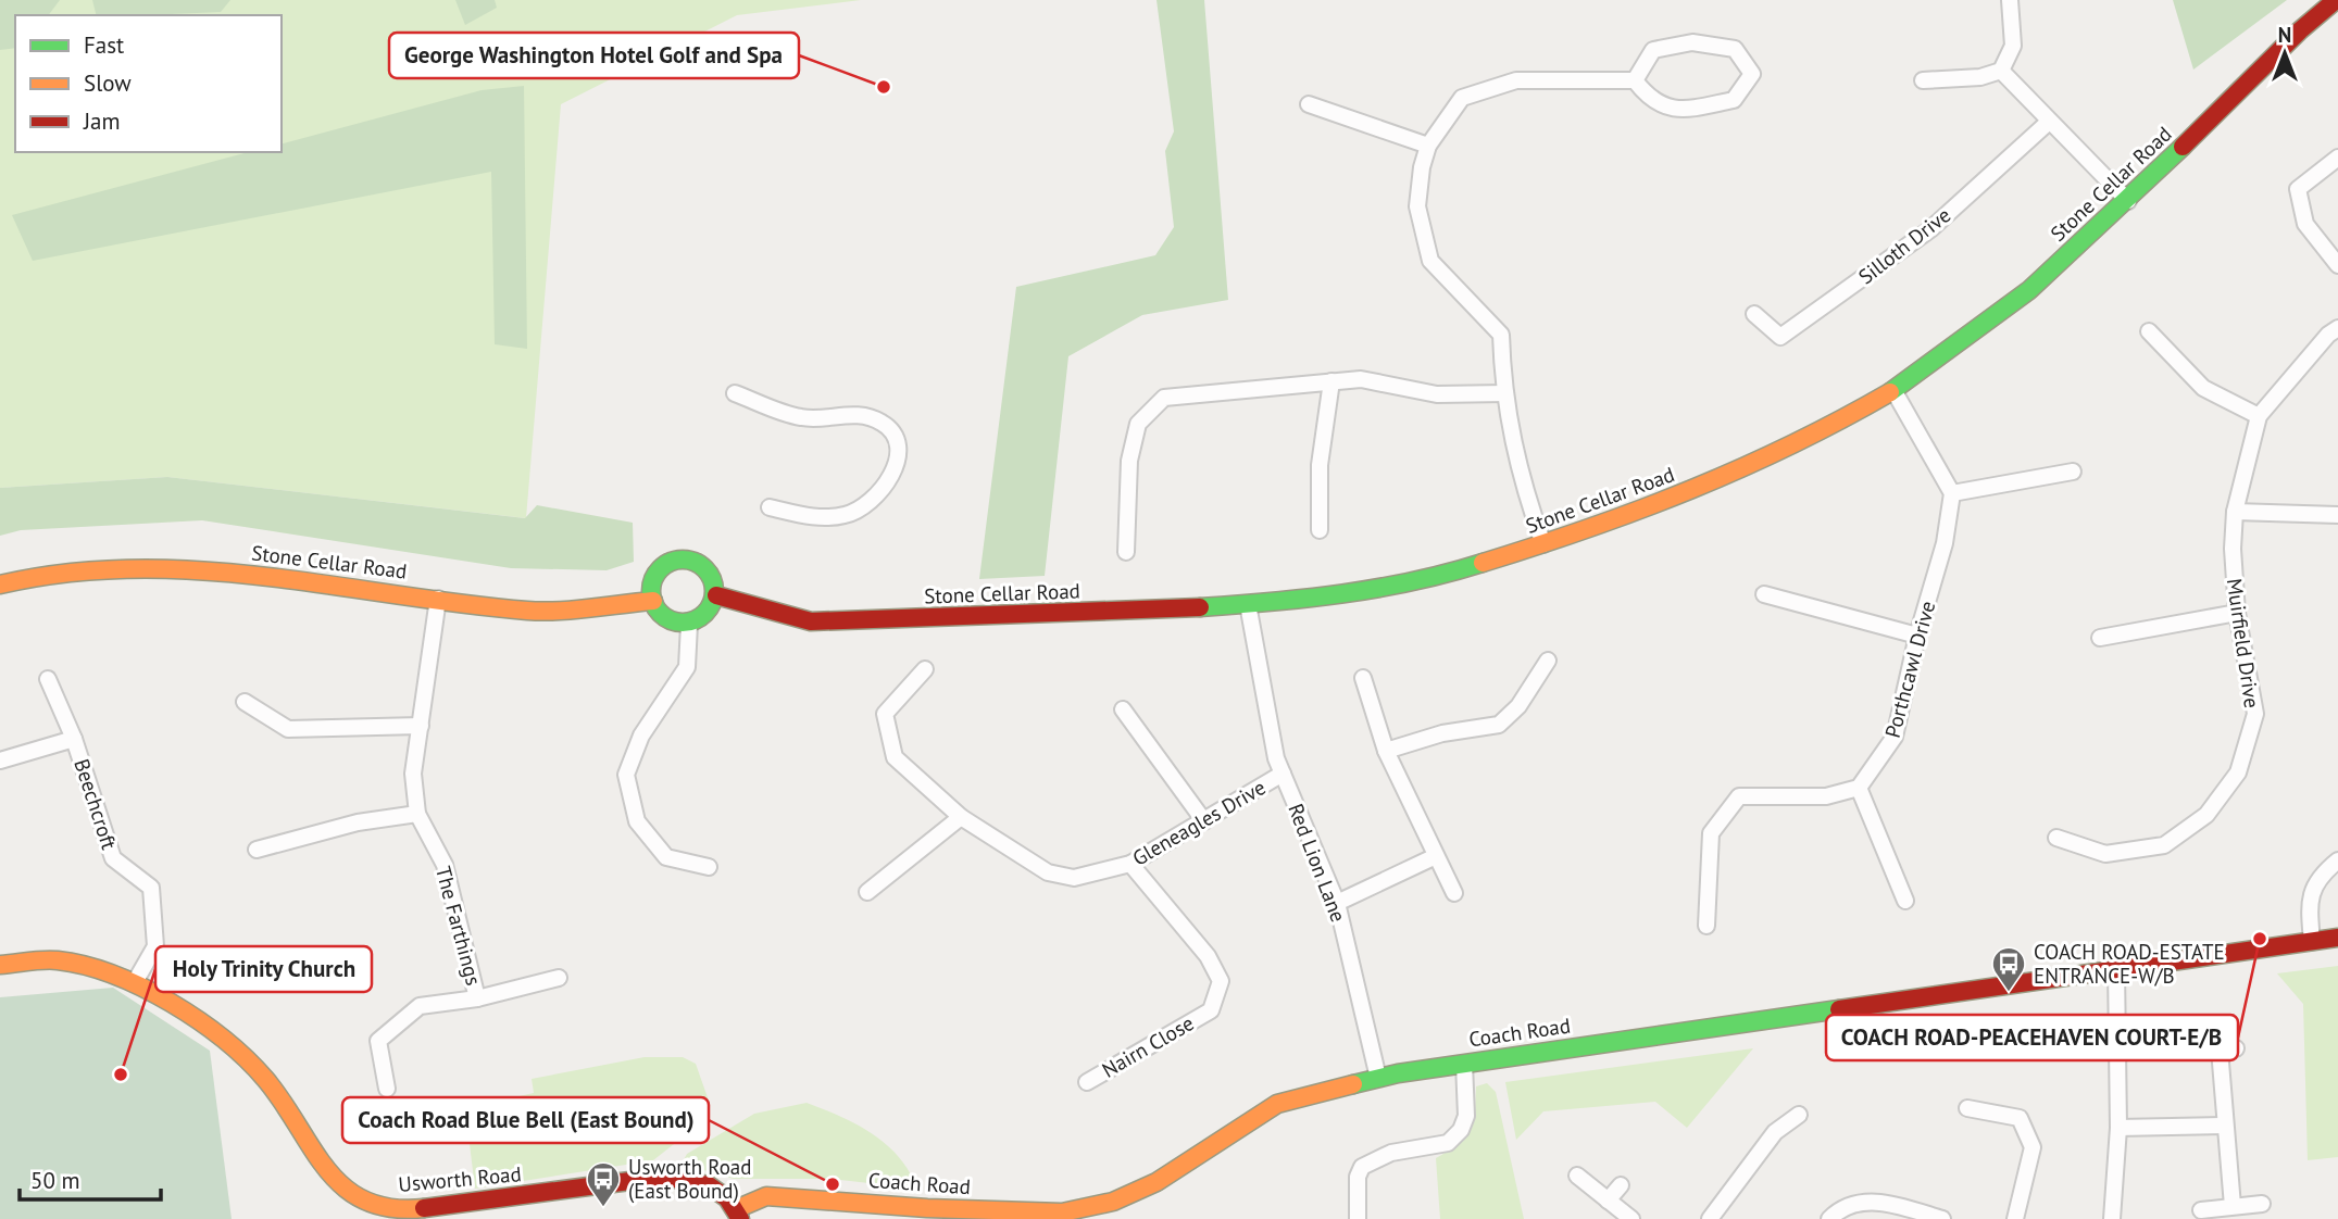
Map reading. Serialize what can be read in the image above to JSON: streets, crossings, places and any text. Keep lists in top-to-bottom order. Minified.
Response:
{"streets":{"street":["Stone Cellar Road","Silloth Drive","Muirfield Drive","Porthcawl Drive","Beechcroft","Gleneagles Drive","Red Lion Lane","The Farthings","Coach Road","Nairn Close","Usworth Road"]},"crossings":[["Stone Cellar Road","Red Lion Lane"],["Stone Cellar Road","The Farthings"],["Beechcroft","Usworth Road"],["Gleneagles Drive","Red Lion Lane"],["Gleneagles Drive","Nairn Close"],["Red Lion Lane","Coach Road"],["Coach Road","Usworth Road"]],"places":{"other":["George Washington Hotel Golf and Spa","COACH ROAD-PEACEHAVEN COURT-E/B","Holy Trinity Church","Coach Road Blue Bell (East Bound)"],"bus stop":["COACH ROAD-ESTATE ENTRANCE-W/B","Usworth Road (East Bound)"]},"legend":["Fast","Slow","Jam"],"scale_bar":"50 m","north":"top"}
